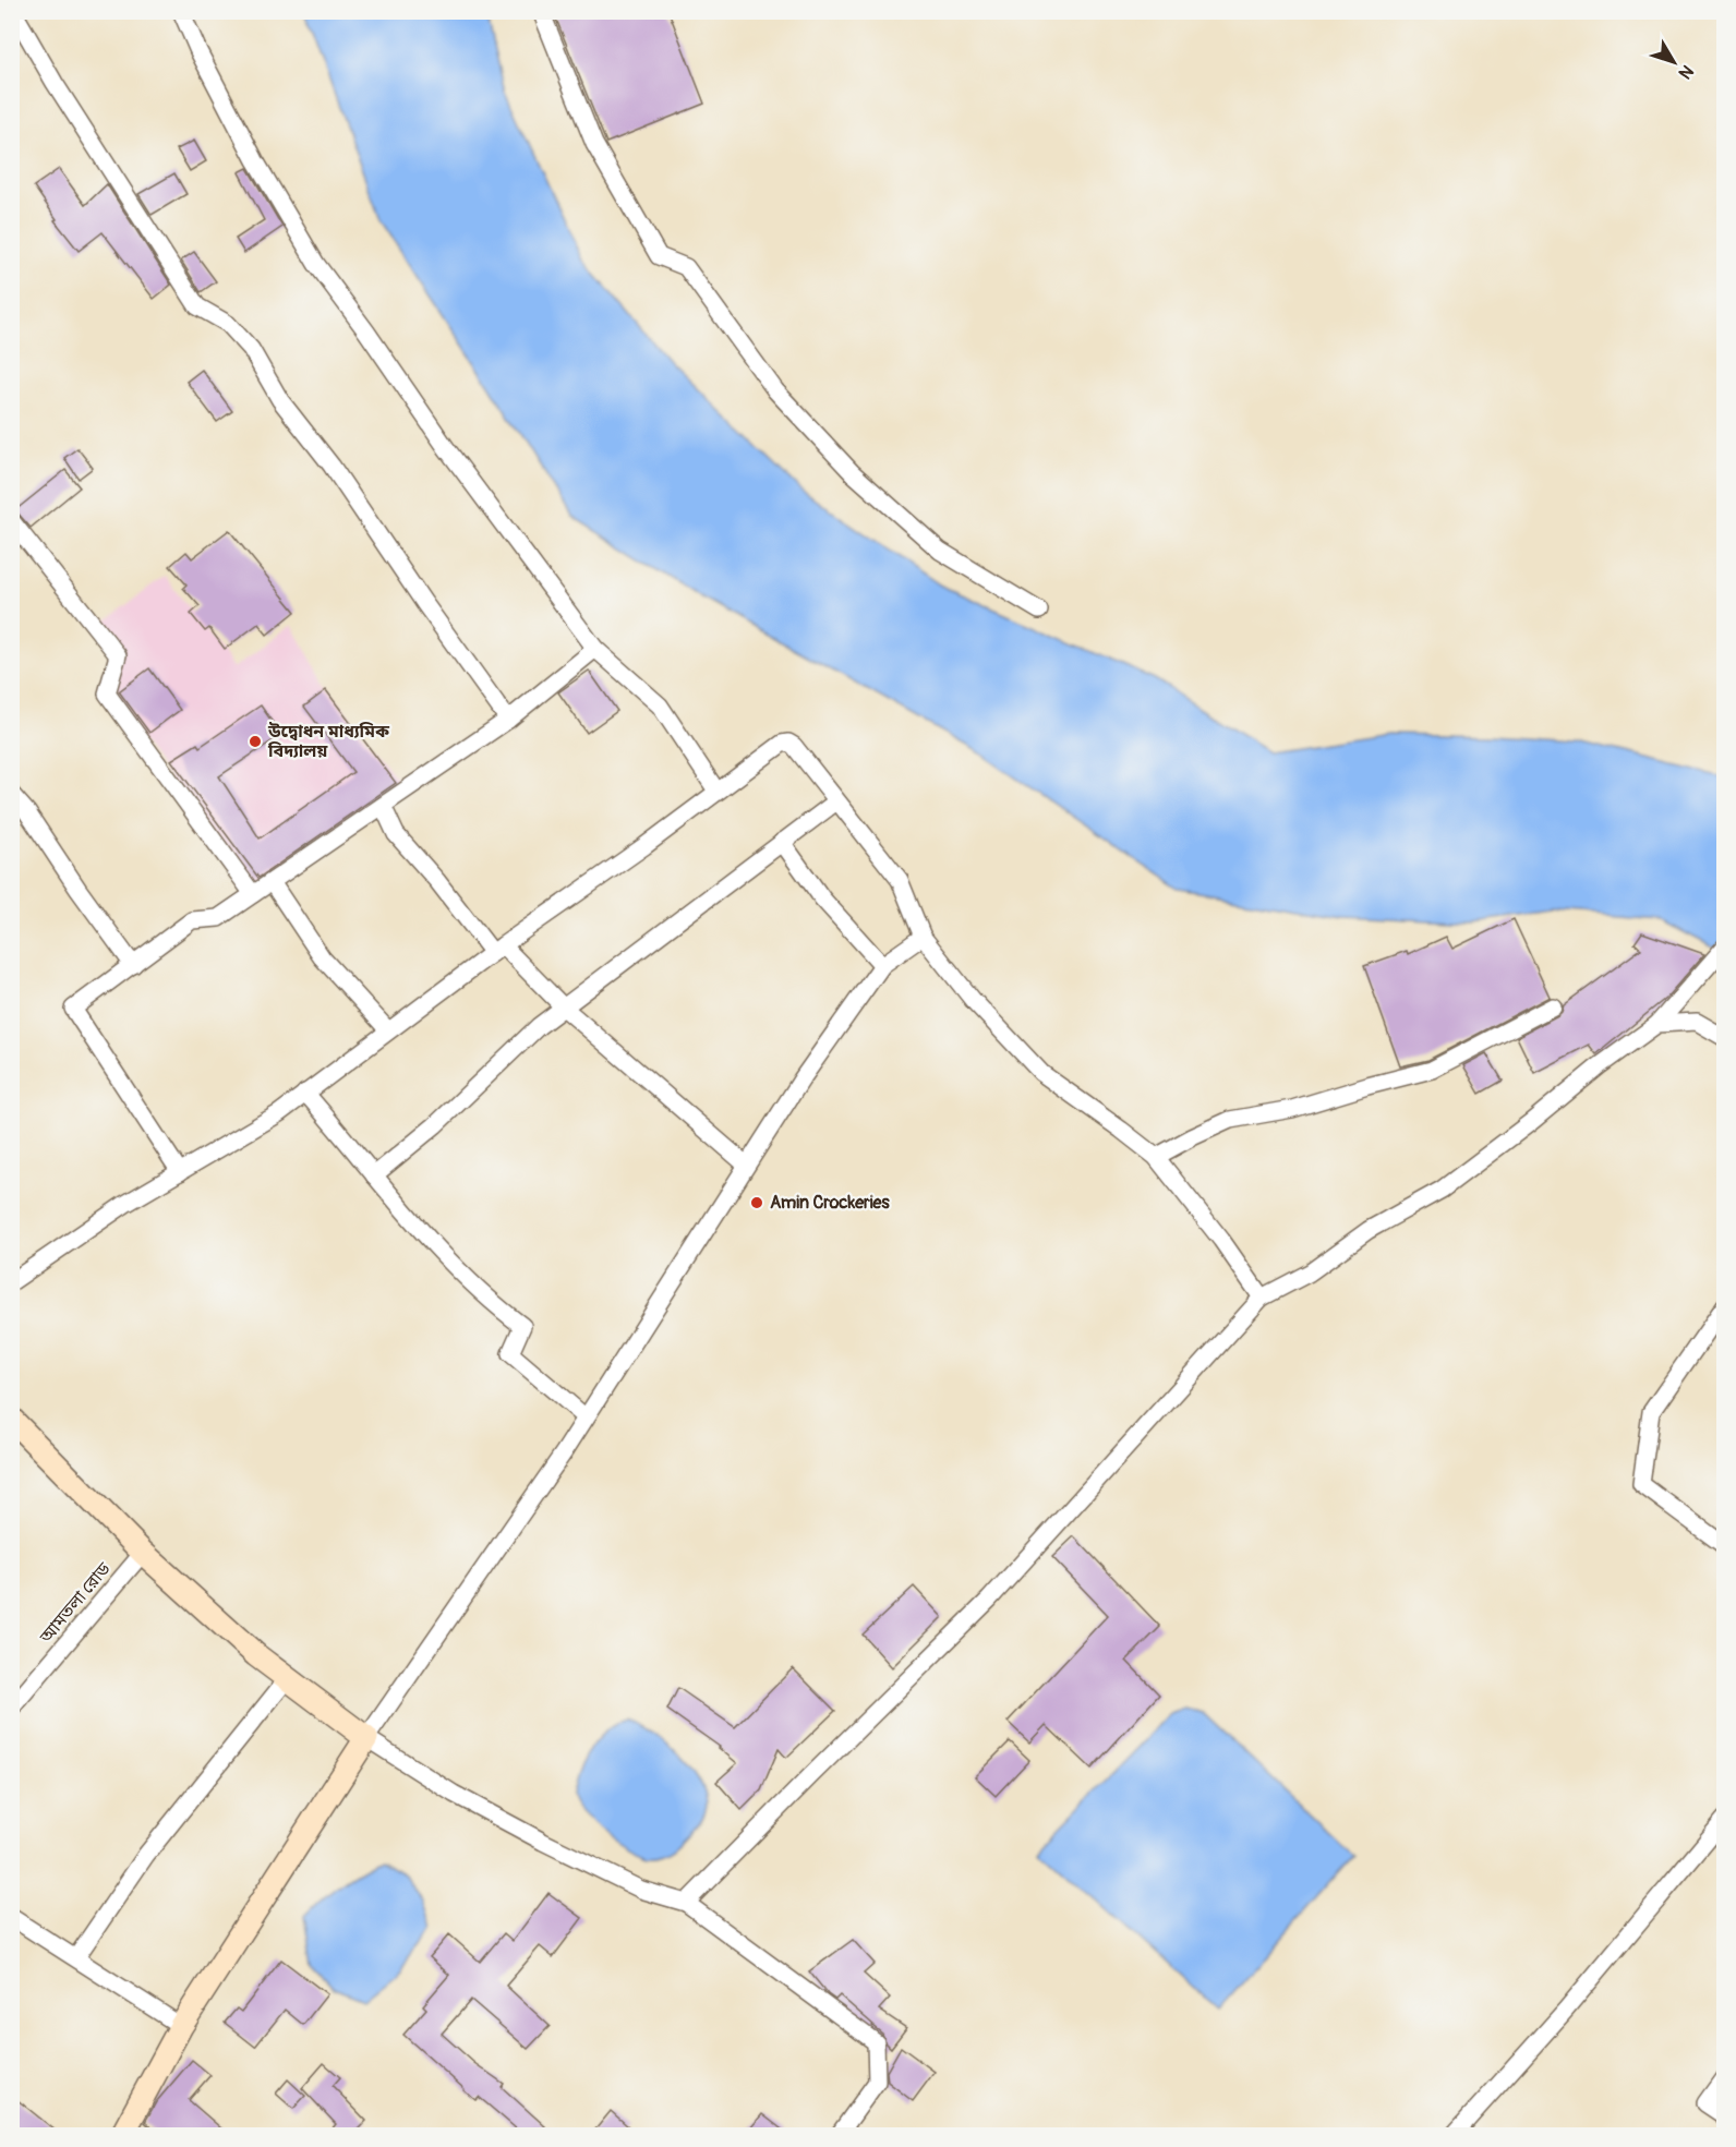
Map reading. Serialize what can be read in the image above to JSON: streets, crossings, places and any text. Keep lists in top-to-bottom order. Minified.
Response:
{"streets":{"street":["আমতলা রোড"]},"places":["উদ্বোধন মাধ্যমিক বিদ্যালয়","Amin Crockeries"],"north":"bottom right"}
